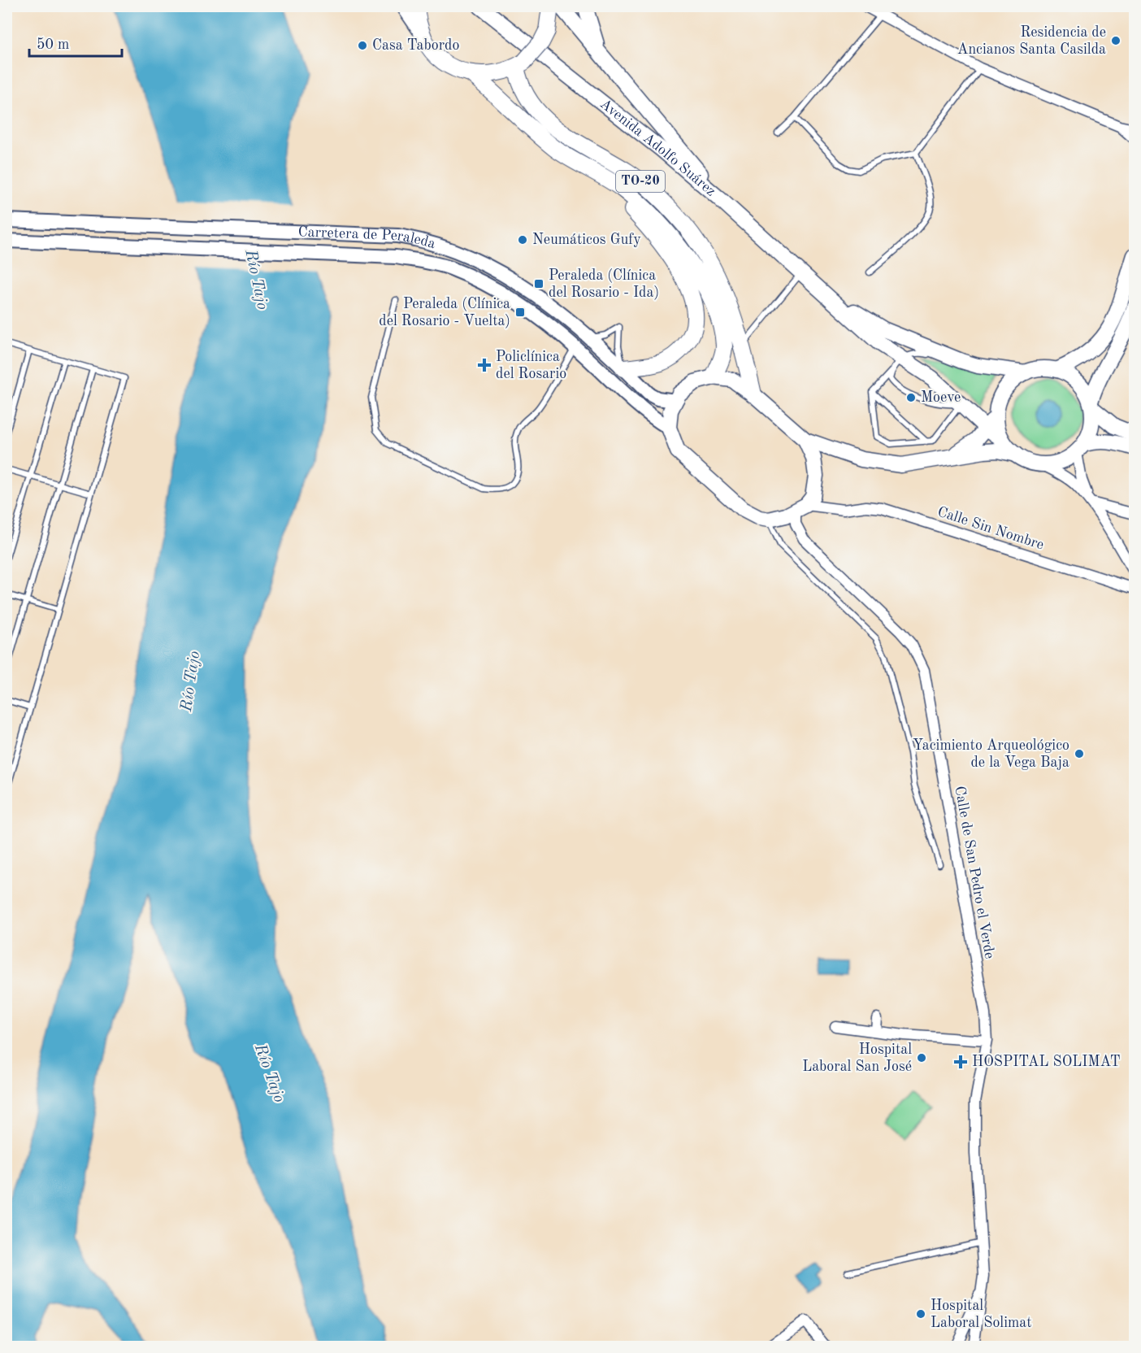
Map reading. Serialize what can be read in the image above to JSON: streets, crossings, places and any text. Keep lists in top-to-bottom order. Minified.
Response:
{"streets":{"highway":["TO-20"],"main road":["Avenida Adolfo Suárez","Carretera de Peraleda"],"street":["Calle Sin Nombre","Calle de San Pedro el Verde"]},"crossings":[["TO-20","Carretera de Peraleda"],["TO-20","Calle Sin Nombre"],["TO-20","Calle de San Pedro el Verde"],["Carretera de Peraleda","Calle Sin Nombre"],["Carretera de Peraleda","Calle de San Pedro el Verde"],["Calle Sin Nombre","Calle de San Pedro el Verde"]],"water":["Río Tajo"],"places":{"other":["Residencia de Ancianos Santa Casilda","Casa Tabordo","Neumáticos Gufy","Moeve","Yacimiento Arqueológico de la Vega Baja","Hospital Laboral San José","Hospital Laboral Solimat"],"transit":["Peraleda (Clínica del Rosario - Ida)","Peraleda (Clínica del Rosario - Vuelta)"],"health":["Policlínica del Rosario","HOSPITAL SOLIMAT"]},"scale_bar":"50 m"}
